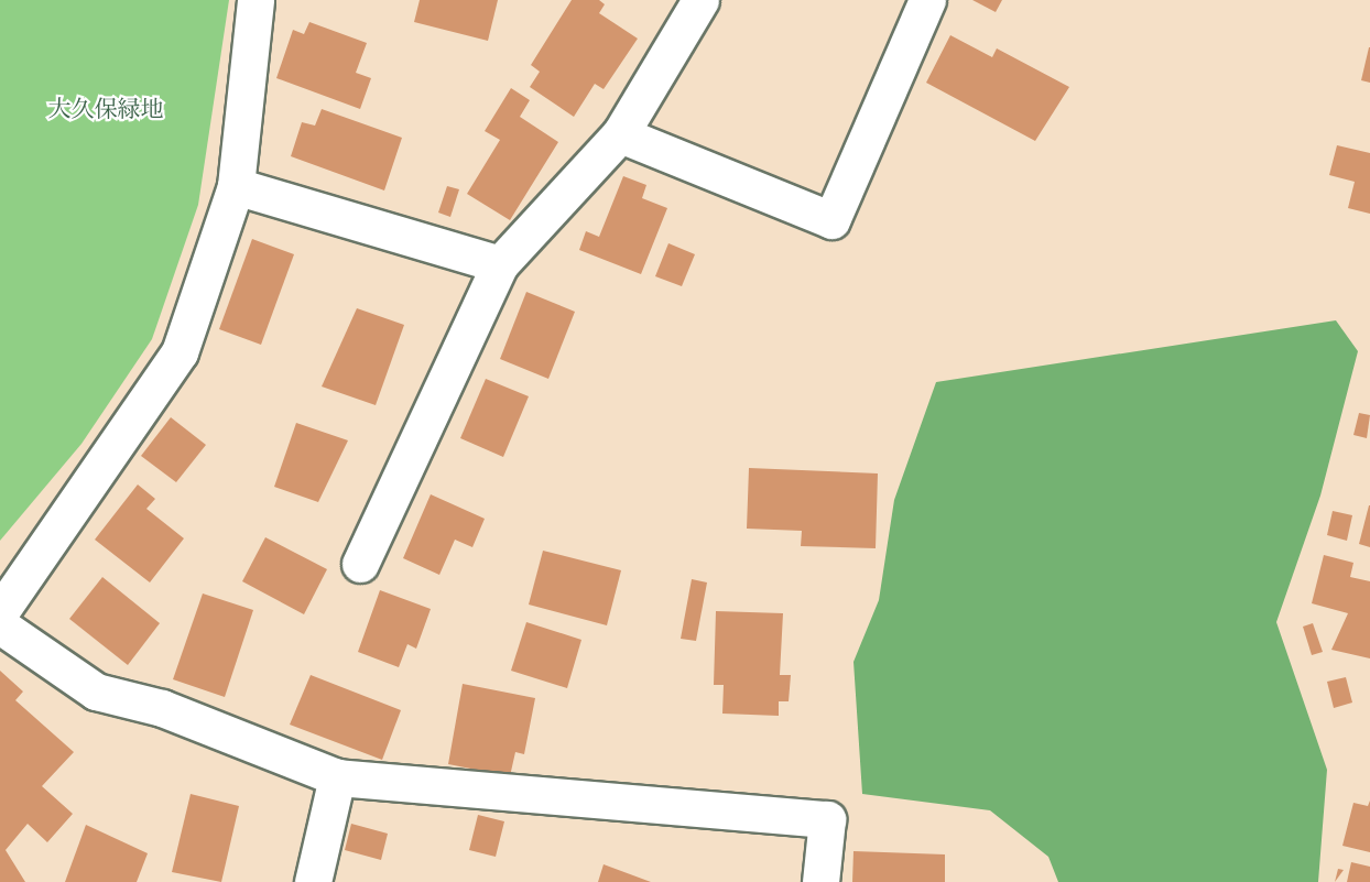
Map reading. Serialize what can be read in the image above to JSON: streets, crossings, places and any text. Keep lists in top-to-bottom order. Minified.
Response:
{"parks":["大久保緑地"]}
